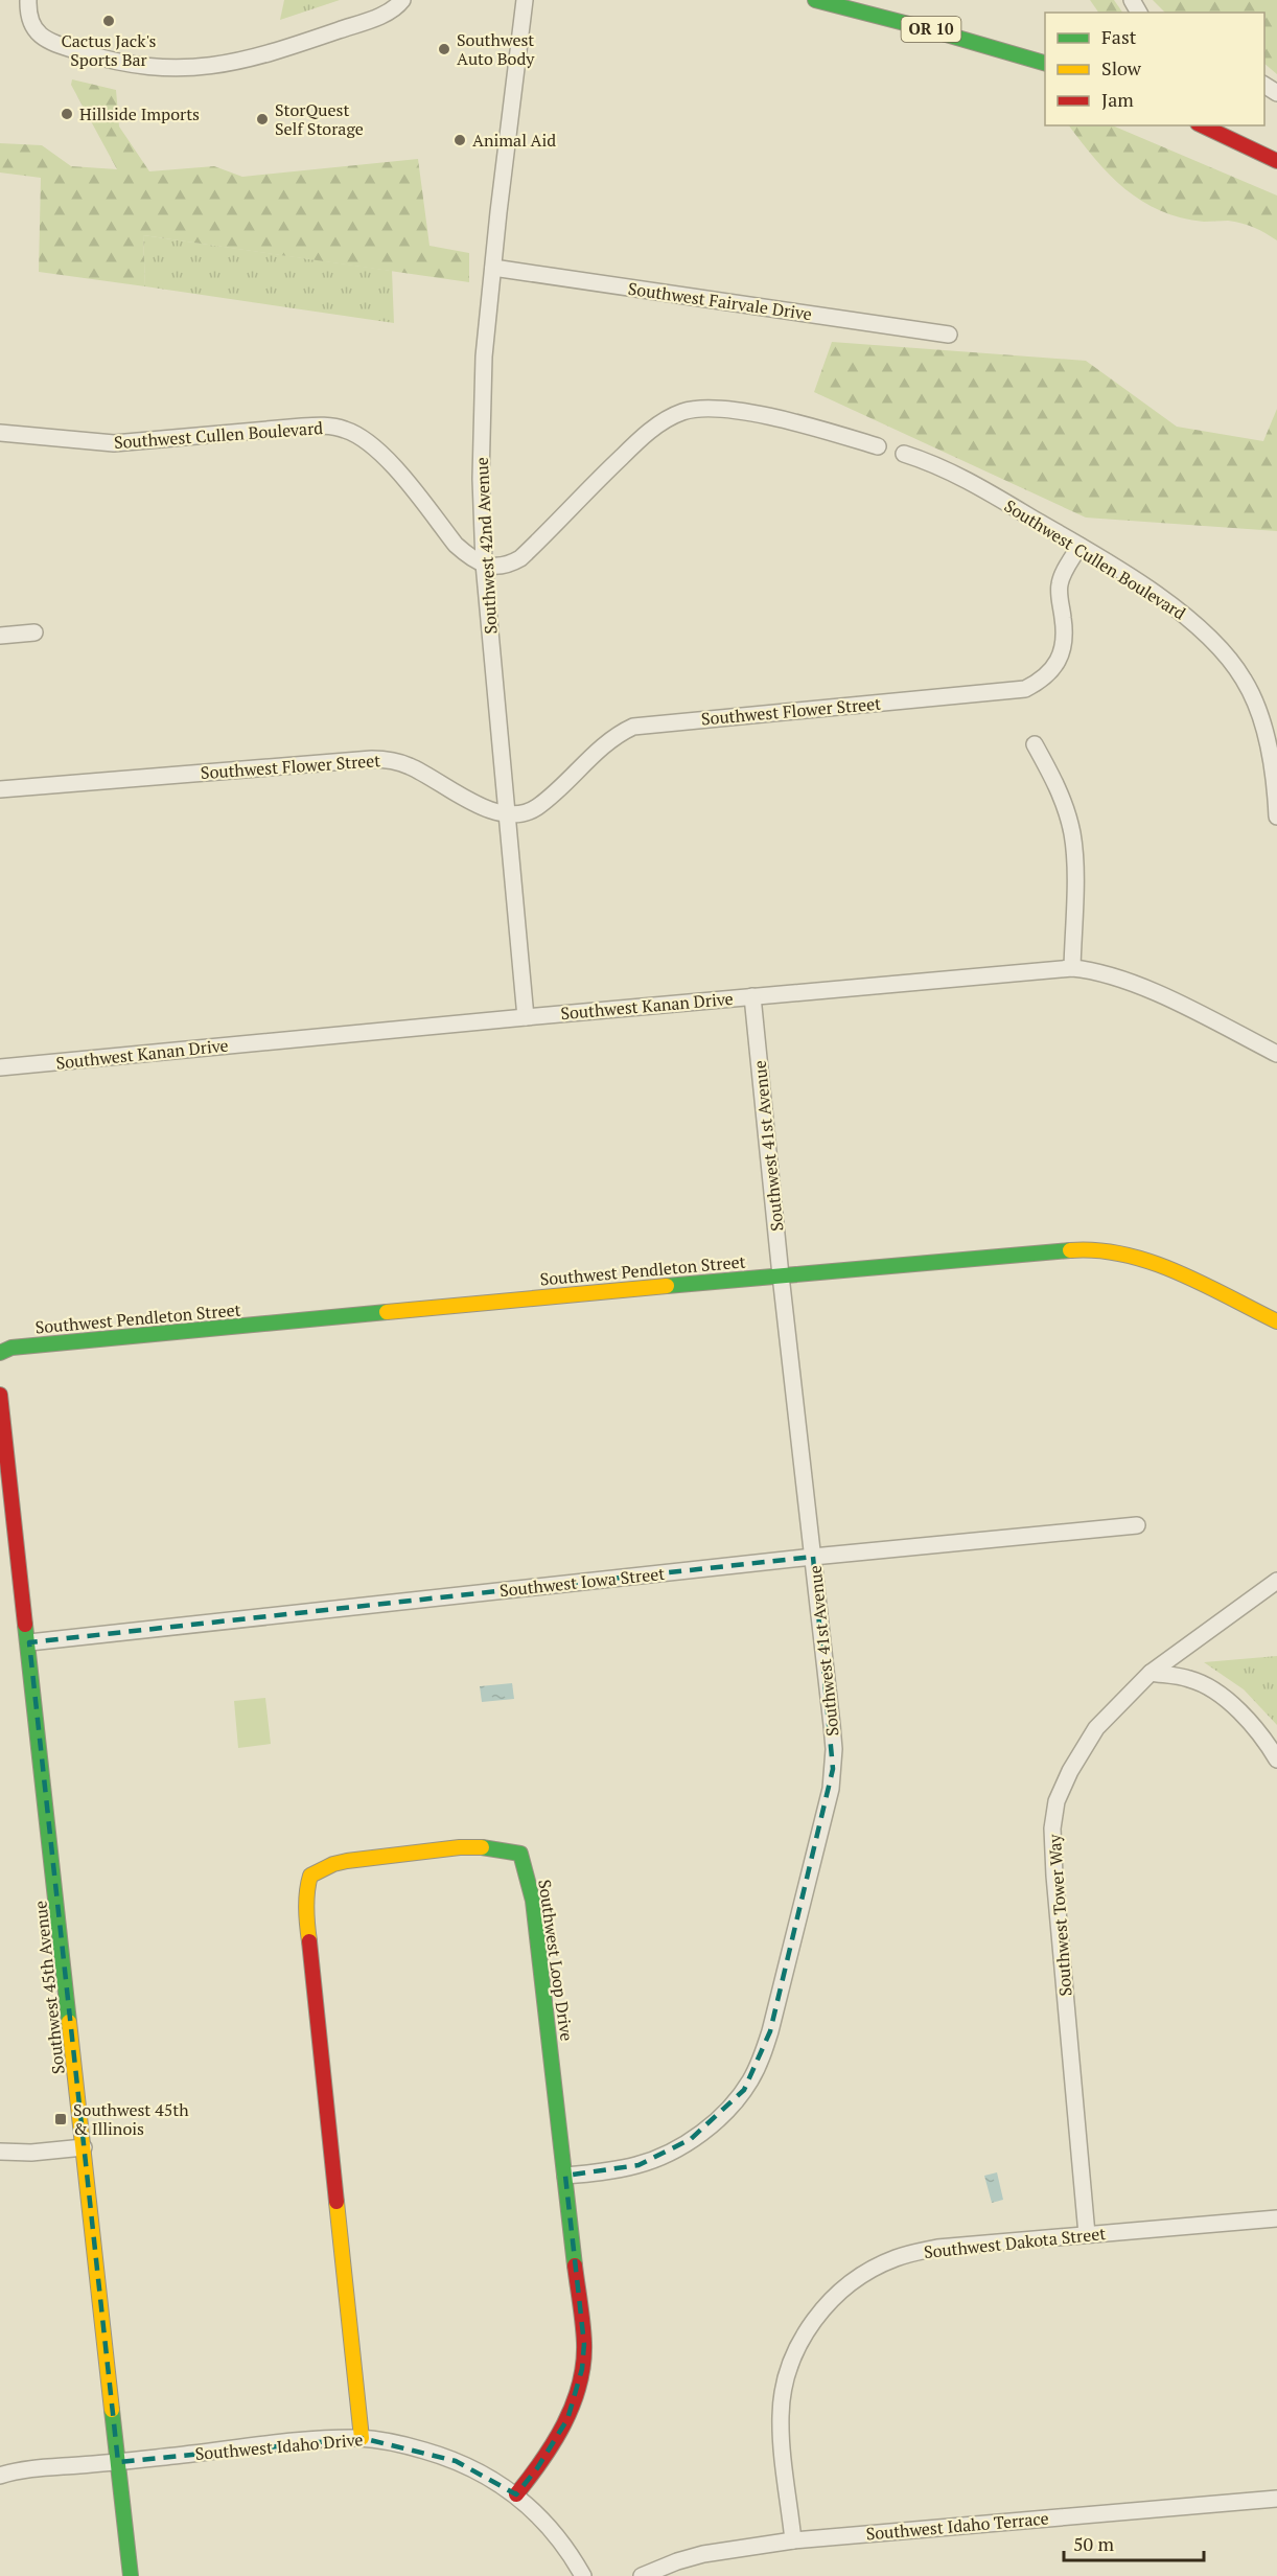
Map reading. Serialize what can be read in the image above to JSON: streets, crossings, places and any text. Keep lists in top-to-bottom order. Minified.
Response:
{"streets":{"street":["OR 10","Southwest Fairvale Drive","Southwest Cullen Boulevard","Southwest 42nd Avenue","Southwest Flower Street","Southwest Kanan Drive","Southwest 41st Avenue","Southwest Pendleton Street","Southwest Iowa Street","Southwest Tower Way","Southwest Loop Drive","Southwest 45th Avenue","Southwest Dakota Street","Southwest Idaho Drive","Southwest Idaho Terrace"]},"crossings":[["Southwest Fairvale Drive","Southwest 42nd Avenue"],["Southwest Cullen Boulevard","Southwest 42nd Avenue"],["Southwest Cullen Boulevard","Southwest Flower Street"],["Southwest 42nd Avenue","Southwest Flower Street"],["Southwest 42nd Avenue","Southwest Kanan Drive"],["Southwest Kanan Drive","Southwest 41st Avenue"],["Southwest 41st Avenue","Southwest Pendleton Street"],["Southwest 41st Avenue","Southwest Iowa Street"],["Southwest 41st Avenue","Southwest Loop Drive"],["Southwest Iowa Street","Southwest 45th Avenue"],["Southwest Tower Way","Southwest Dakota Street"],["Southwest Loop Drive","Southwest Idaho Drive"],["Southwest 45th Avenue","Southwest Idaho Drive"],["Southwest Dakota Street","Southwest Idaho Terrace"]],"places":{"other":["Cactus Jack's Sports Bar","Southwest Auto Body","Hillside Imports","StorQuest Self Storage","Animal Aid"],"transit":["Southwest 45th & Illinois"]},"legend":["Fast","Slow","Jam"],"scale_bar":"50 m"}
